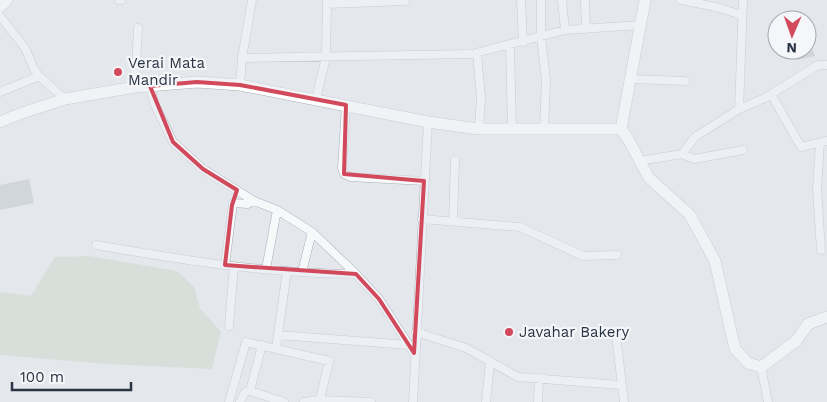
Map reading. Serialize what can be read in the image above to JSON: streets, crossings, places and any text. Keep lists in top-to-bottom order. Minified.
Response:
{"places":["Verai Mata Mandir","Javahar Bakery"],"scale_bar":"100 m","north":"bottom"}
